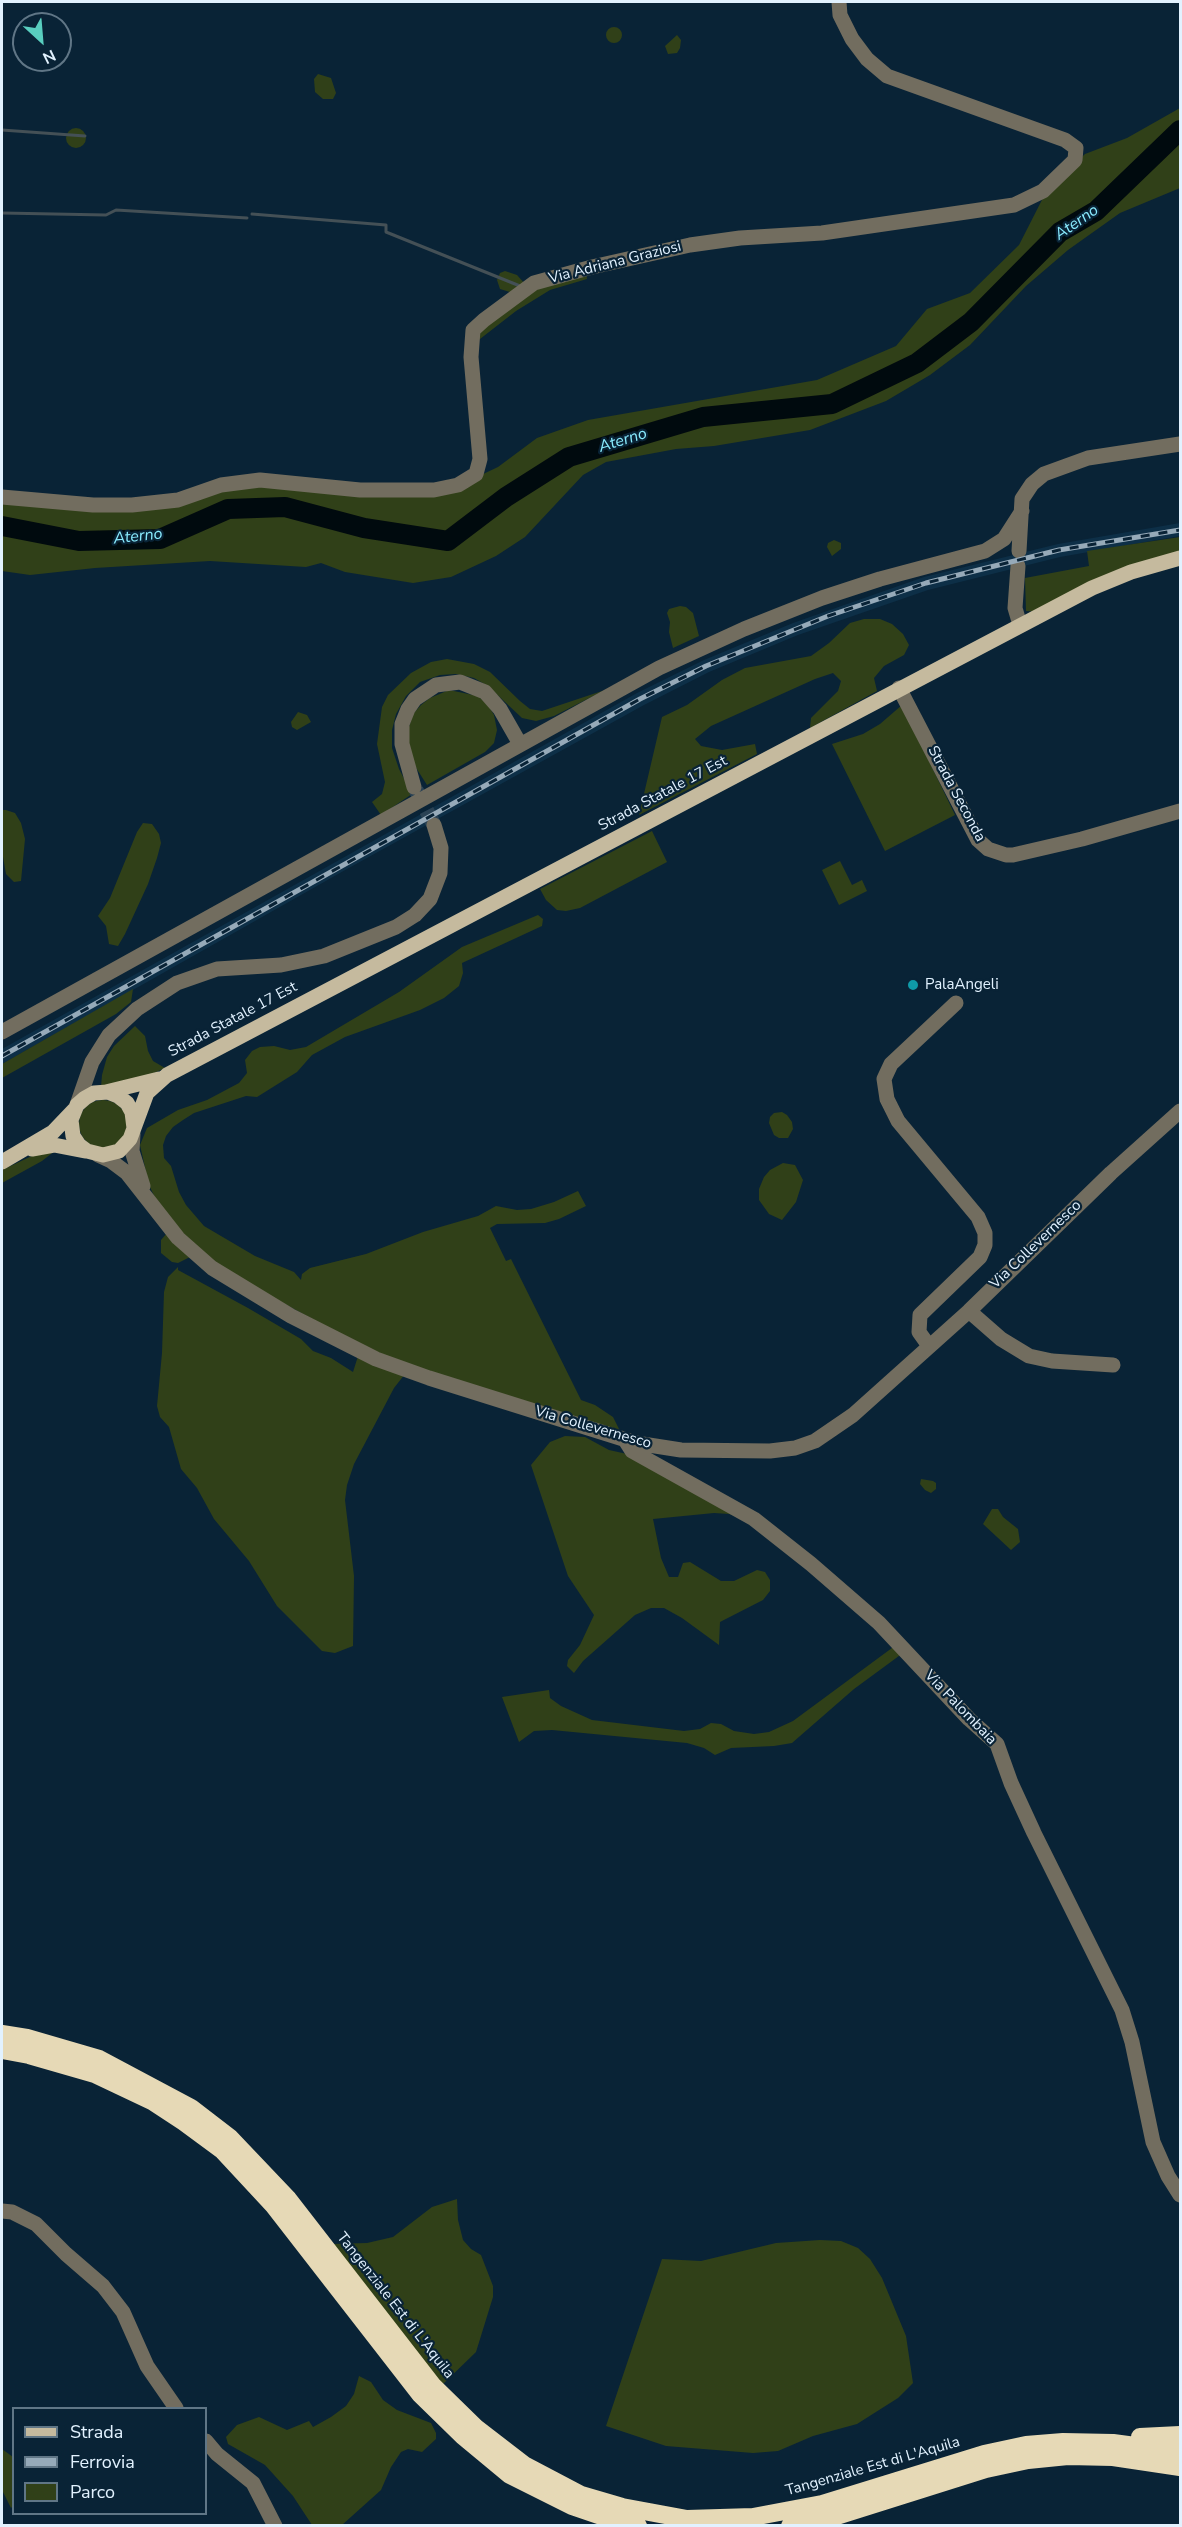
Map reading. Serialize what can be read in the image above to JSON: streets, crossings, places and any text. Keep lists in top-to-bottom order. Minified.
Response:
{"streets":{"highway":["Tangenziale Est di L'Aquila"],"main road":["Strada Statale 17 Est"],"street":["Via Adriana Graziosi","Strada Seconda","Via Collevernesco","Via Palombaia"]},"crossings":[["Strada Statale 17 Est","Strada Seconda"],["Strada Statale 17 Est","Via Collevernesco"],["Via Collevernesco","Via Palombaia"]],"water":["Aterno"],"places":["PalaAngeli"],"legend":["Strada","Ferrovia","Parco"],"north":"bottom right"}
